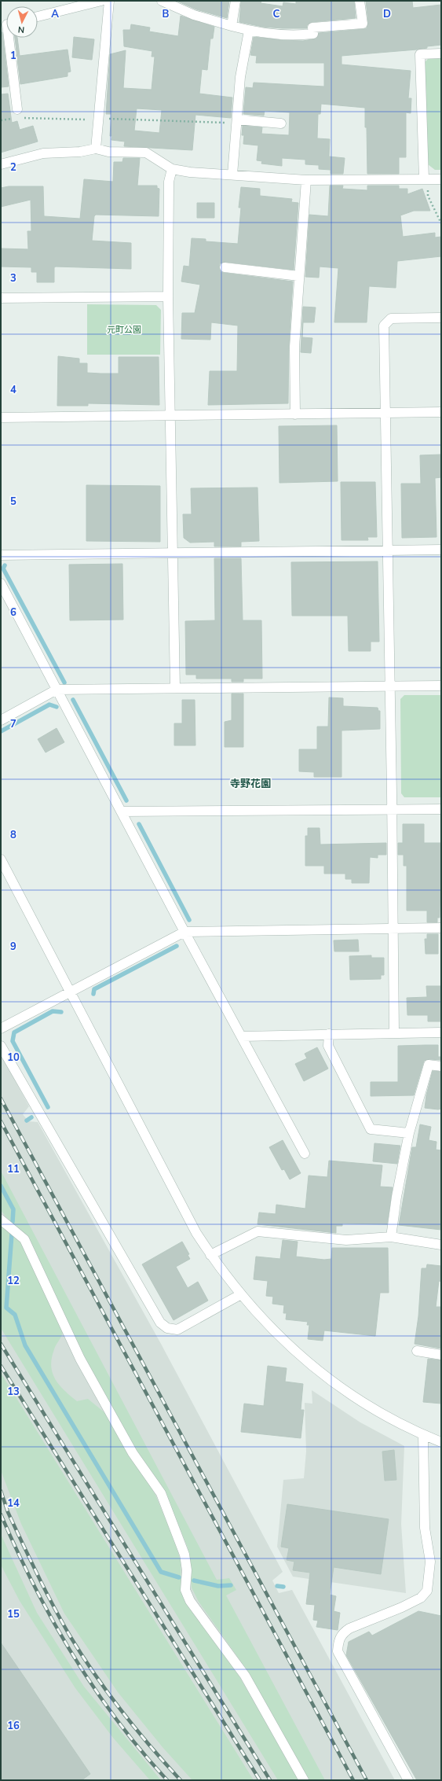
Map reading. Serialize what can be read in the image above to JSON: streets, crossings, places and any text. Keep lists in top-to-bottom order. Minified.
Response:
{"districts":["寺野花園"],"parks":["元町公園"],"north":"bottom","grid":{"columns":["A","B","C","D"],"rows":["1","2","3","4","5","6","7","8","9","10","11","12","13","14","15","16"]}}
